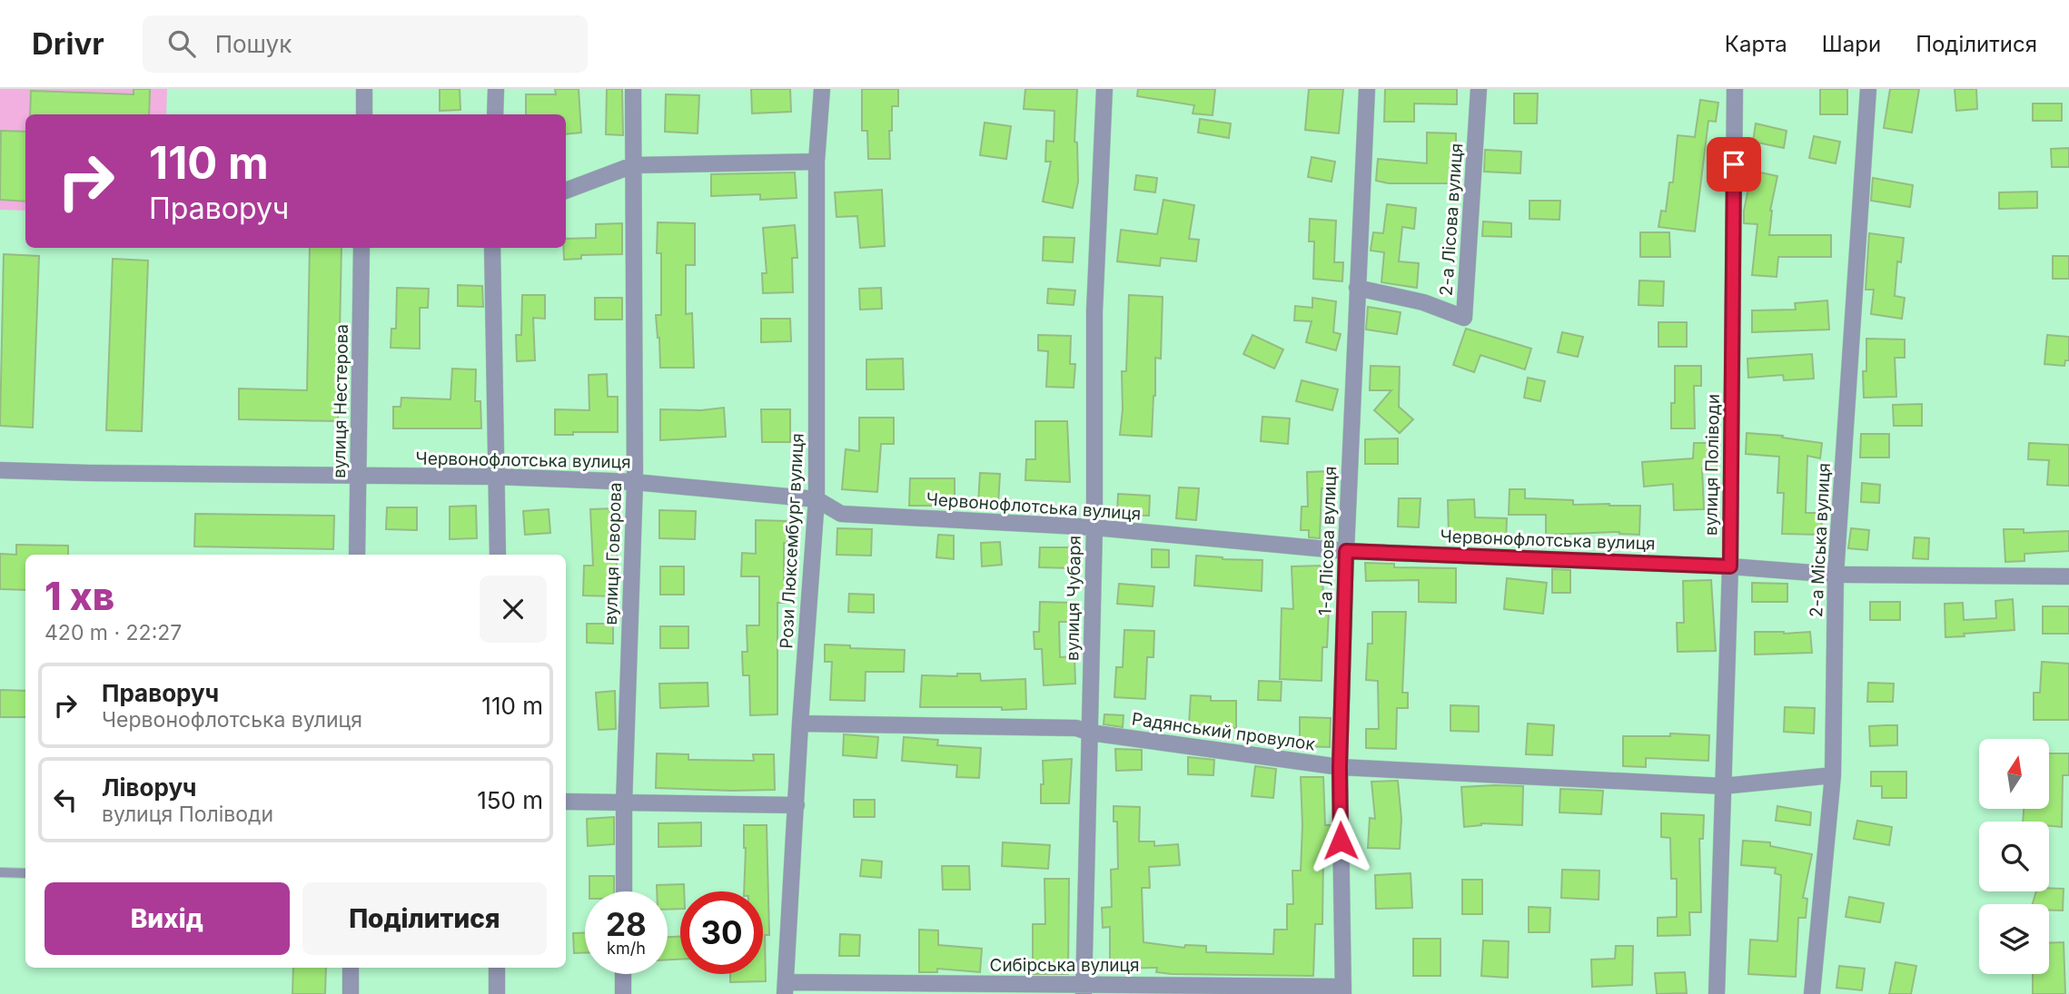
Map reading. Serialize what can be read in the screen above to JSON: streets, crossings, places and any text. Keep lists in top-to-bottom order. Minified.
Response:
{"streets":{"street":["2-а Лісова вулиця","вулиця Нестерова","Червонофлотська вулиця","вулиця Поліводи","2-а Міська вулиця","Рози Люксембург вулиця","1-а Лісова вулиця","вулиця Говорова","вулиця Чубаря","Радянський провулок","Сибірська вулиця"]},"crossings":[["2-а Лісова вулиця","1-а Лісова вулиця"],["вулиця Нестерова","Червонофлотська вулиця"],["Червонофлотська вулиця","вулиця Поліводи"],["Червонофлотська вулиця","2-а Міська вулиця"],["Червонофлотська вулиця","Рози Люксембург вулиця"],["Червонофлотська вулиця","1-а Лісова вулиця"],["Червонофлотська вулиця","вулиця Говорова"],["Червонофлотська вулиця","вулиця Чубаря"],["вулиця Поліводи","Радянський провулок"],["2-а Міська вулиця","Радянський провулок"],["Рози Люксембург вулиця","Радянський провулок"],["Рози Люксембург вулиця","Сибірська вулиця"],["1-а Лісова вулиця","Радянський провулок"],["1-а Лісова вулиця","Сибірська вулиця"],["вулиця Чубаря","Радянський провулок"],["вулиця Чубаря","Сибірська вулиця"]],"north":"top","page":{"header":"Drivr","search":"Пошук","nav":["Карта","Шари","Поділитися"],"turn":["110 m","Праворуч"],"heading":["1 хв","420 m · 22:27"],"list":[{"name":"Праворуч","note":"Червонофлотська вулиця","value":"110 m"},{"name":"Ліворуч","note":"вулиця Поліводи","value":"150 m"}],"buttons":["Вихід","Поділитися"],"speed":"28 km/h","limit":"30"}}
